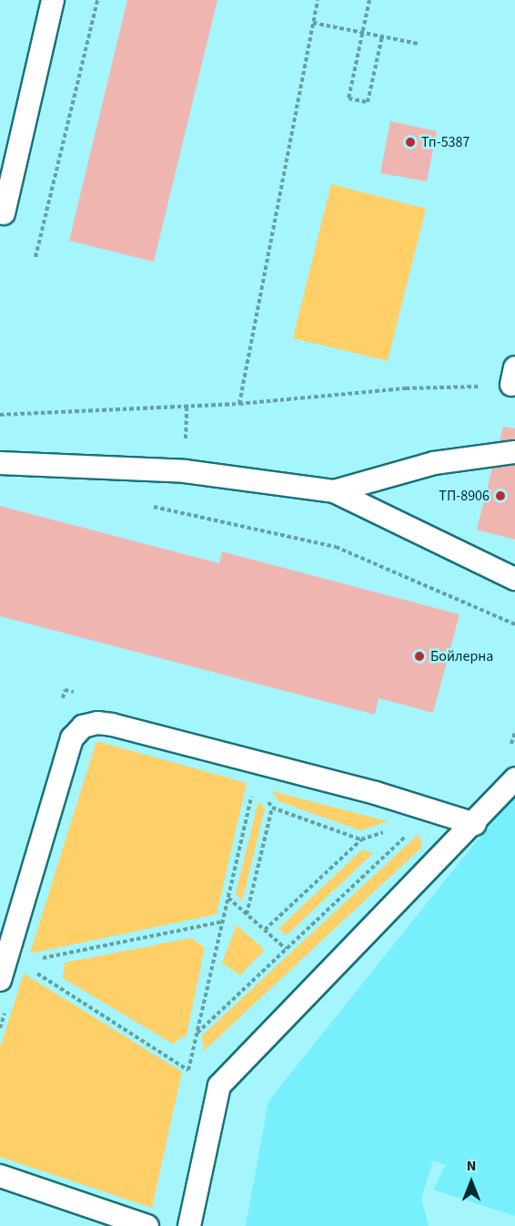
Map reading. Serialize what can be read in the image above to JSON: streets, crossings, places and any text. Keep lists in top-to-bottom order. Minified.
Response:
{"places":["Тп-5387","ТП-8906","Бойлерна"],"north":"top"}
